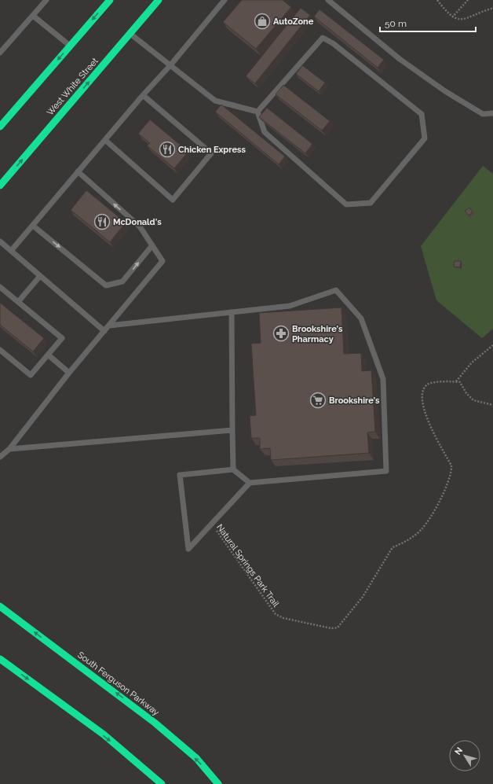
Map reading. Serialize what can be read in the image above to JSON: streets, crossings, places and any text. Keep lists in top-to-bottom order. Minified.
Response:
{"streets":{"street":["West White Street","South Ferguson Parkway"],"path":["Natural Springs Park Trail"]},"places":{"shop":["AutoZone"],"restaurant":["Chicken Express","McDonald's"],"pharmacy":["Brookshire's Pharmacy"],"supermarket":["Brookshire's"]},"scale_bar":"50 m","north":"top left"}
